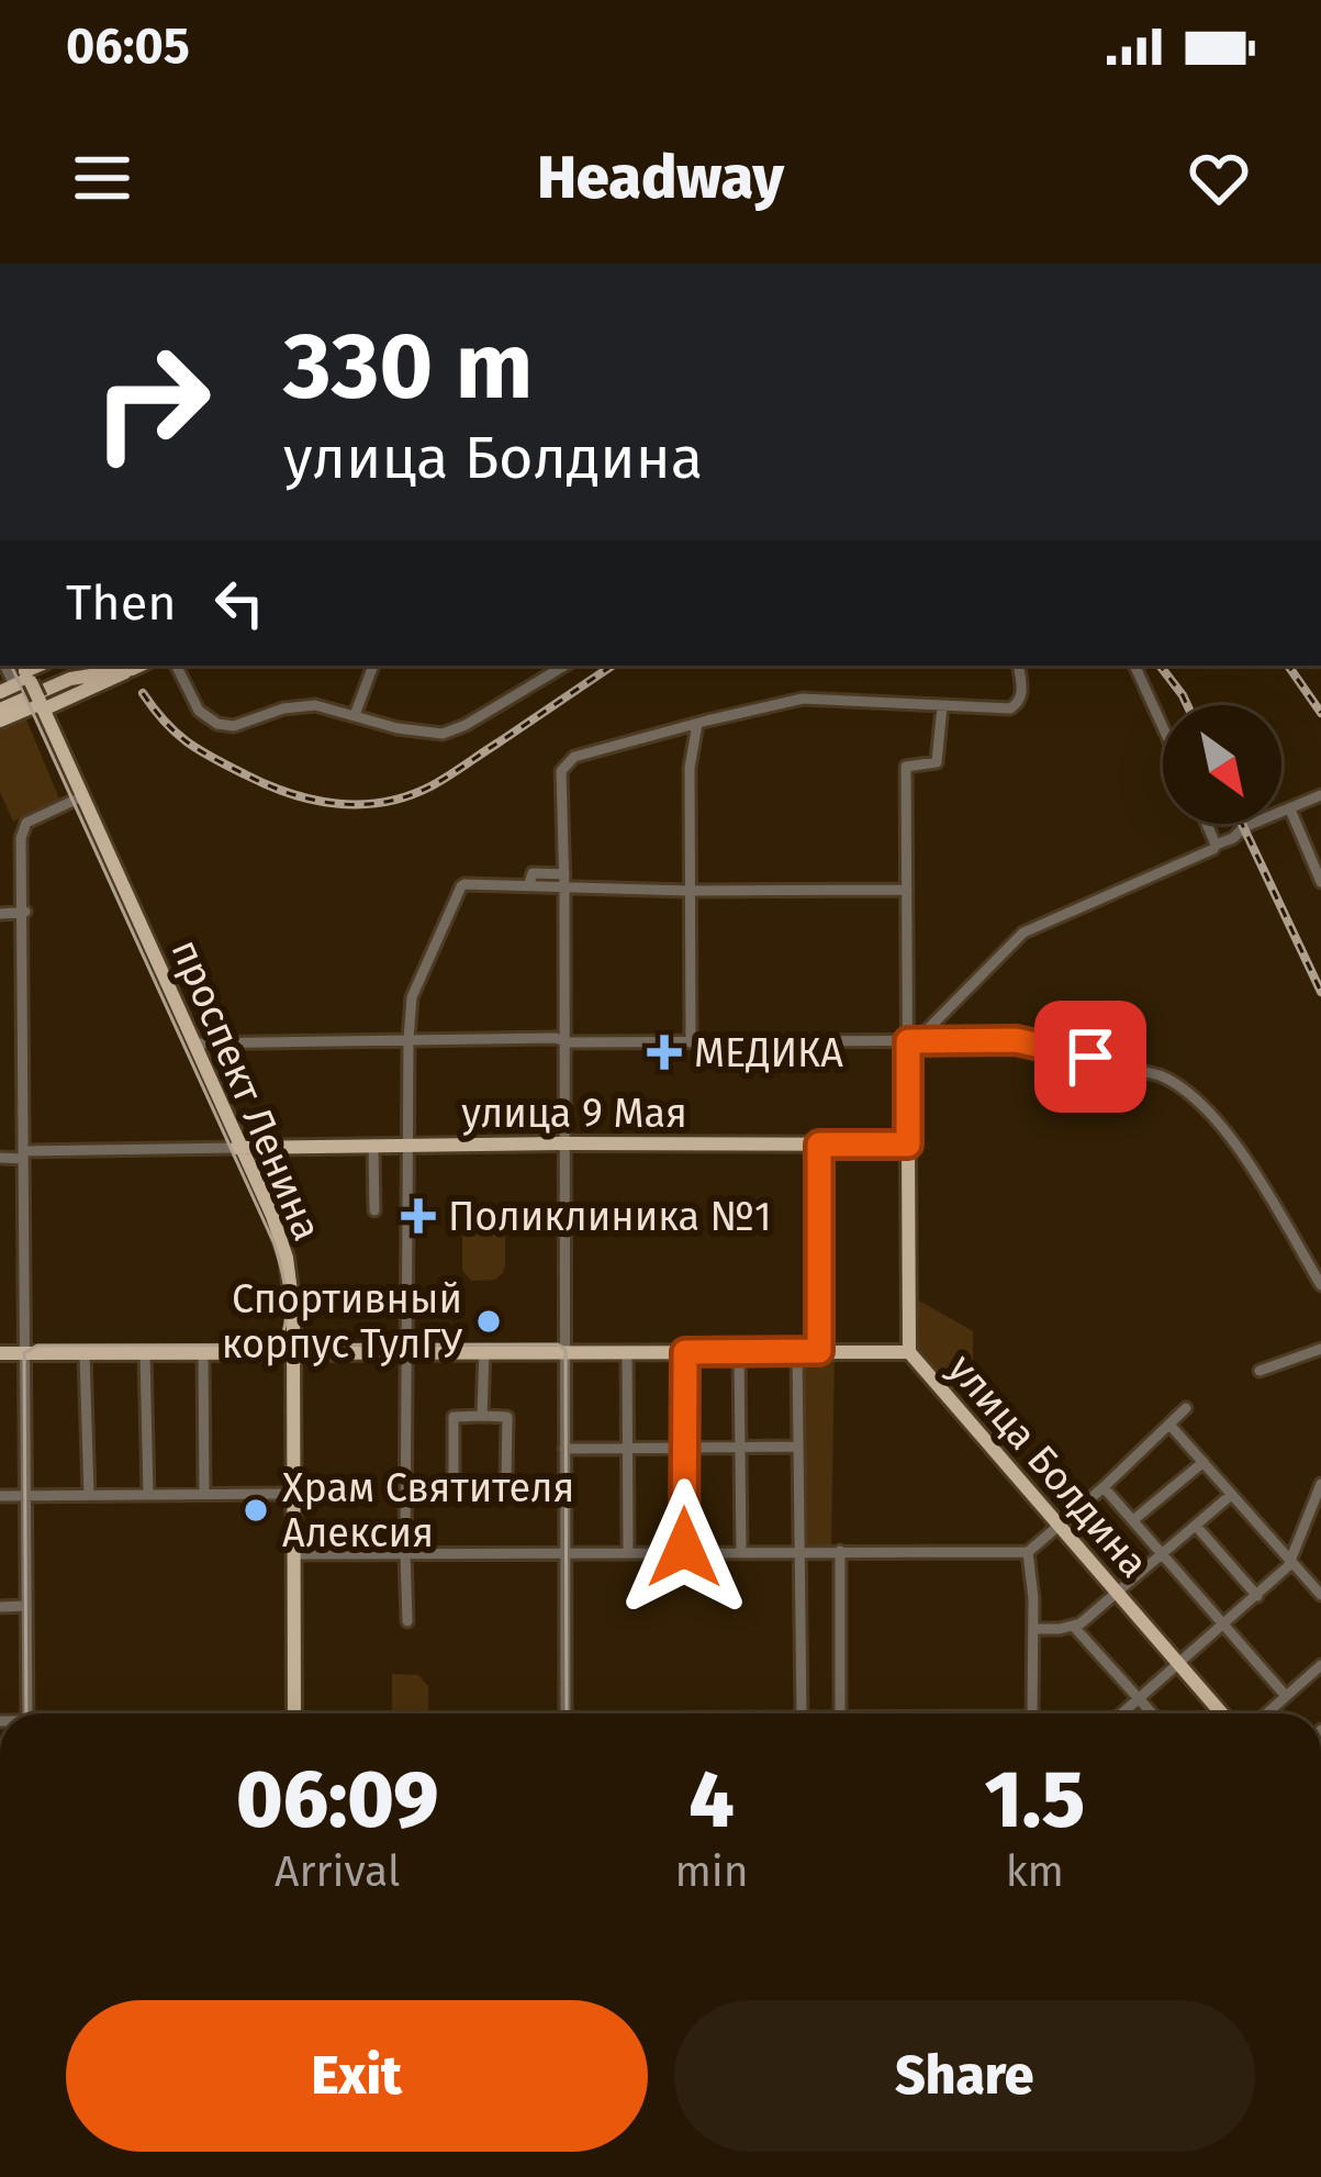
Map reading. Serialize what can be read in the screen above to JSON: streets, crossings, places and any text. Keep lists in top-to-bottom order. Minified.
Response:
{"streets":{"main road":["проспект Ленина","улица 9 Мая","улица Болдина"]},"crossings":[["проспект Ленина","улица 9 Мая"],["проспект Ленина","улица Болдина"]],"places":{"health":["МЕДИКА","Поликлиника №1"],"other":["Спортивный корпус ТулГУ","Храм Святителя Алексия"]},"north":"bottom right","page":{"status":"06:05","header":"Headway","turn":["330 m","улица Болдина"],"then":"Then","eta":["06:09","Arrival","4","min","1.5","km"],"buttons":["Exit","Share"]}}
